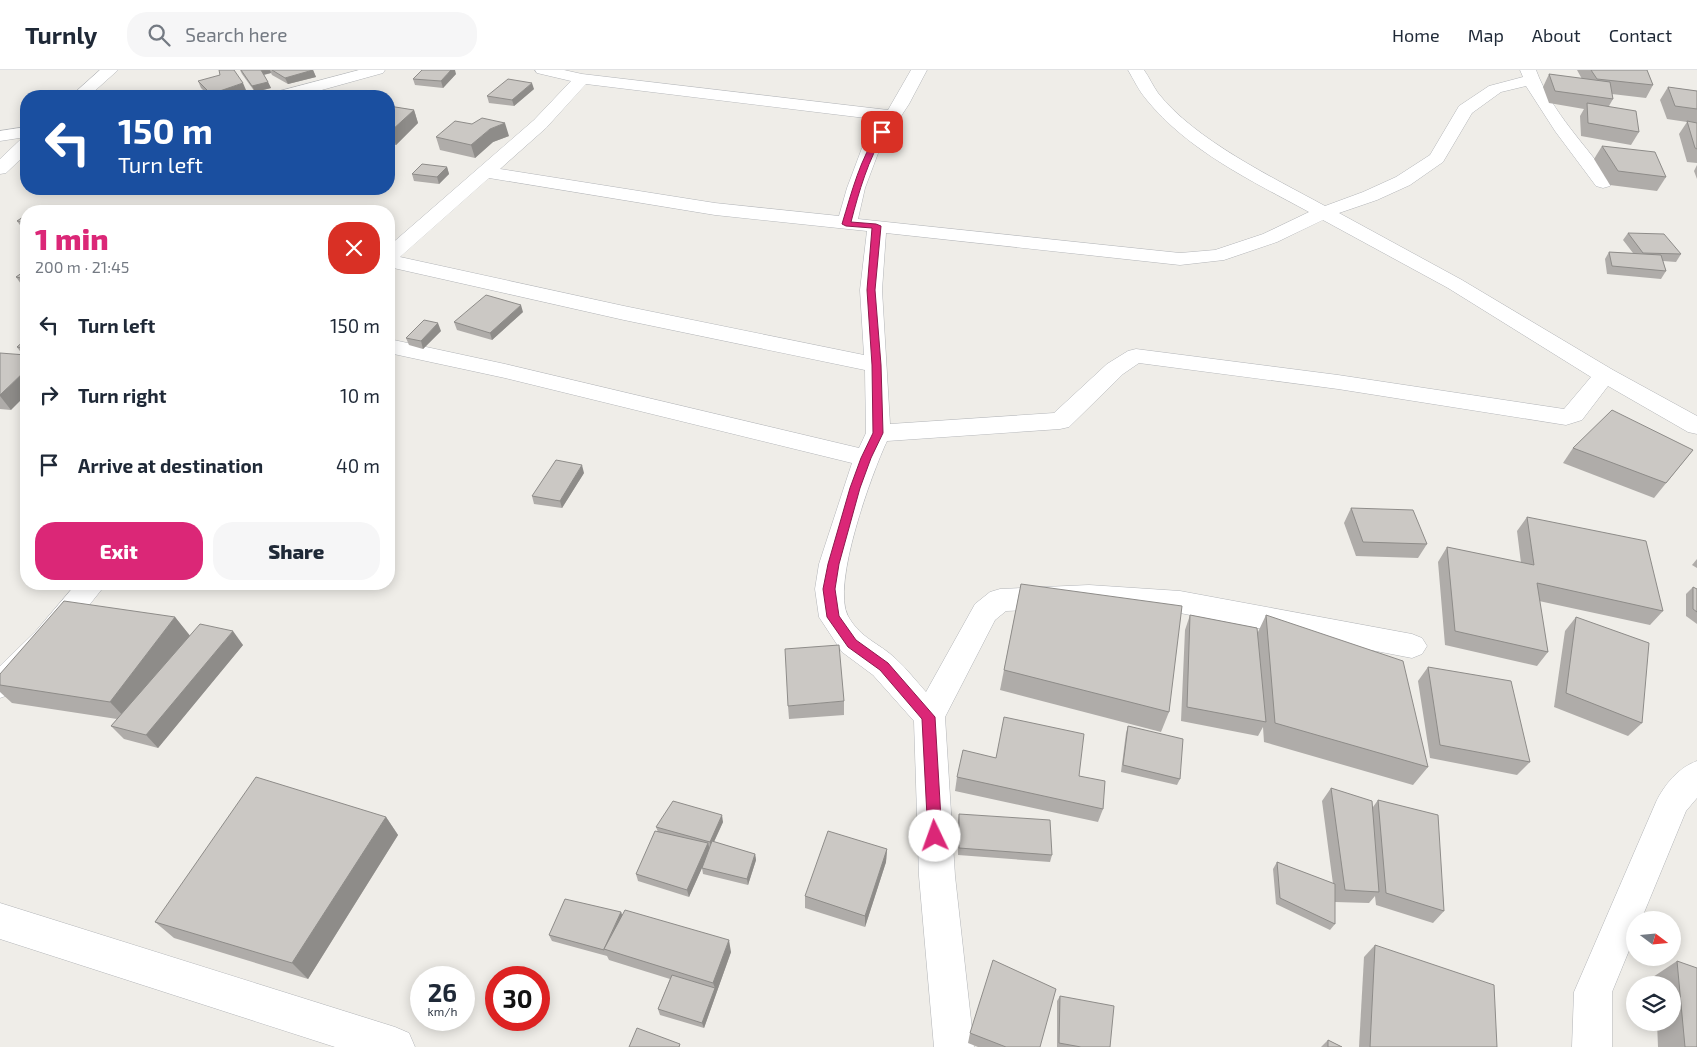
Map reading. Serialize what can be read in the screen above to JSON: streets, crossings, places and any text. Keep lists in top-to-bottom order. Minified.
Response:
{"north":"right","page":{"header":"Turnly","search":"Search here","nav":["Home","Map","About","Contact"],"turn":["150 m","Turn left"],"heading":["1 min","200 m · 21:45"],"list":[{"name":"Turn left","value":"150 m"},{"name":"Turn right","value":"10 m"},{"name":"Arrive at destination","value":"40 m"}],"buttons":["Exit","Share"],"speed":"26 km/h","limit":"30"}}
